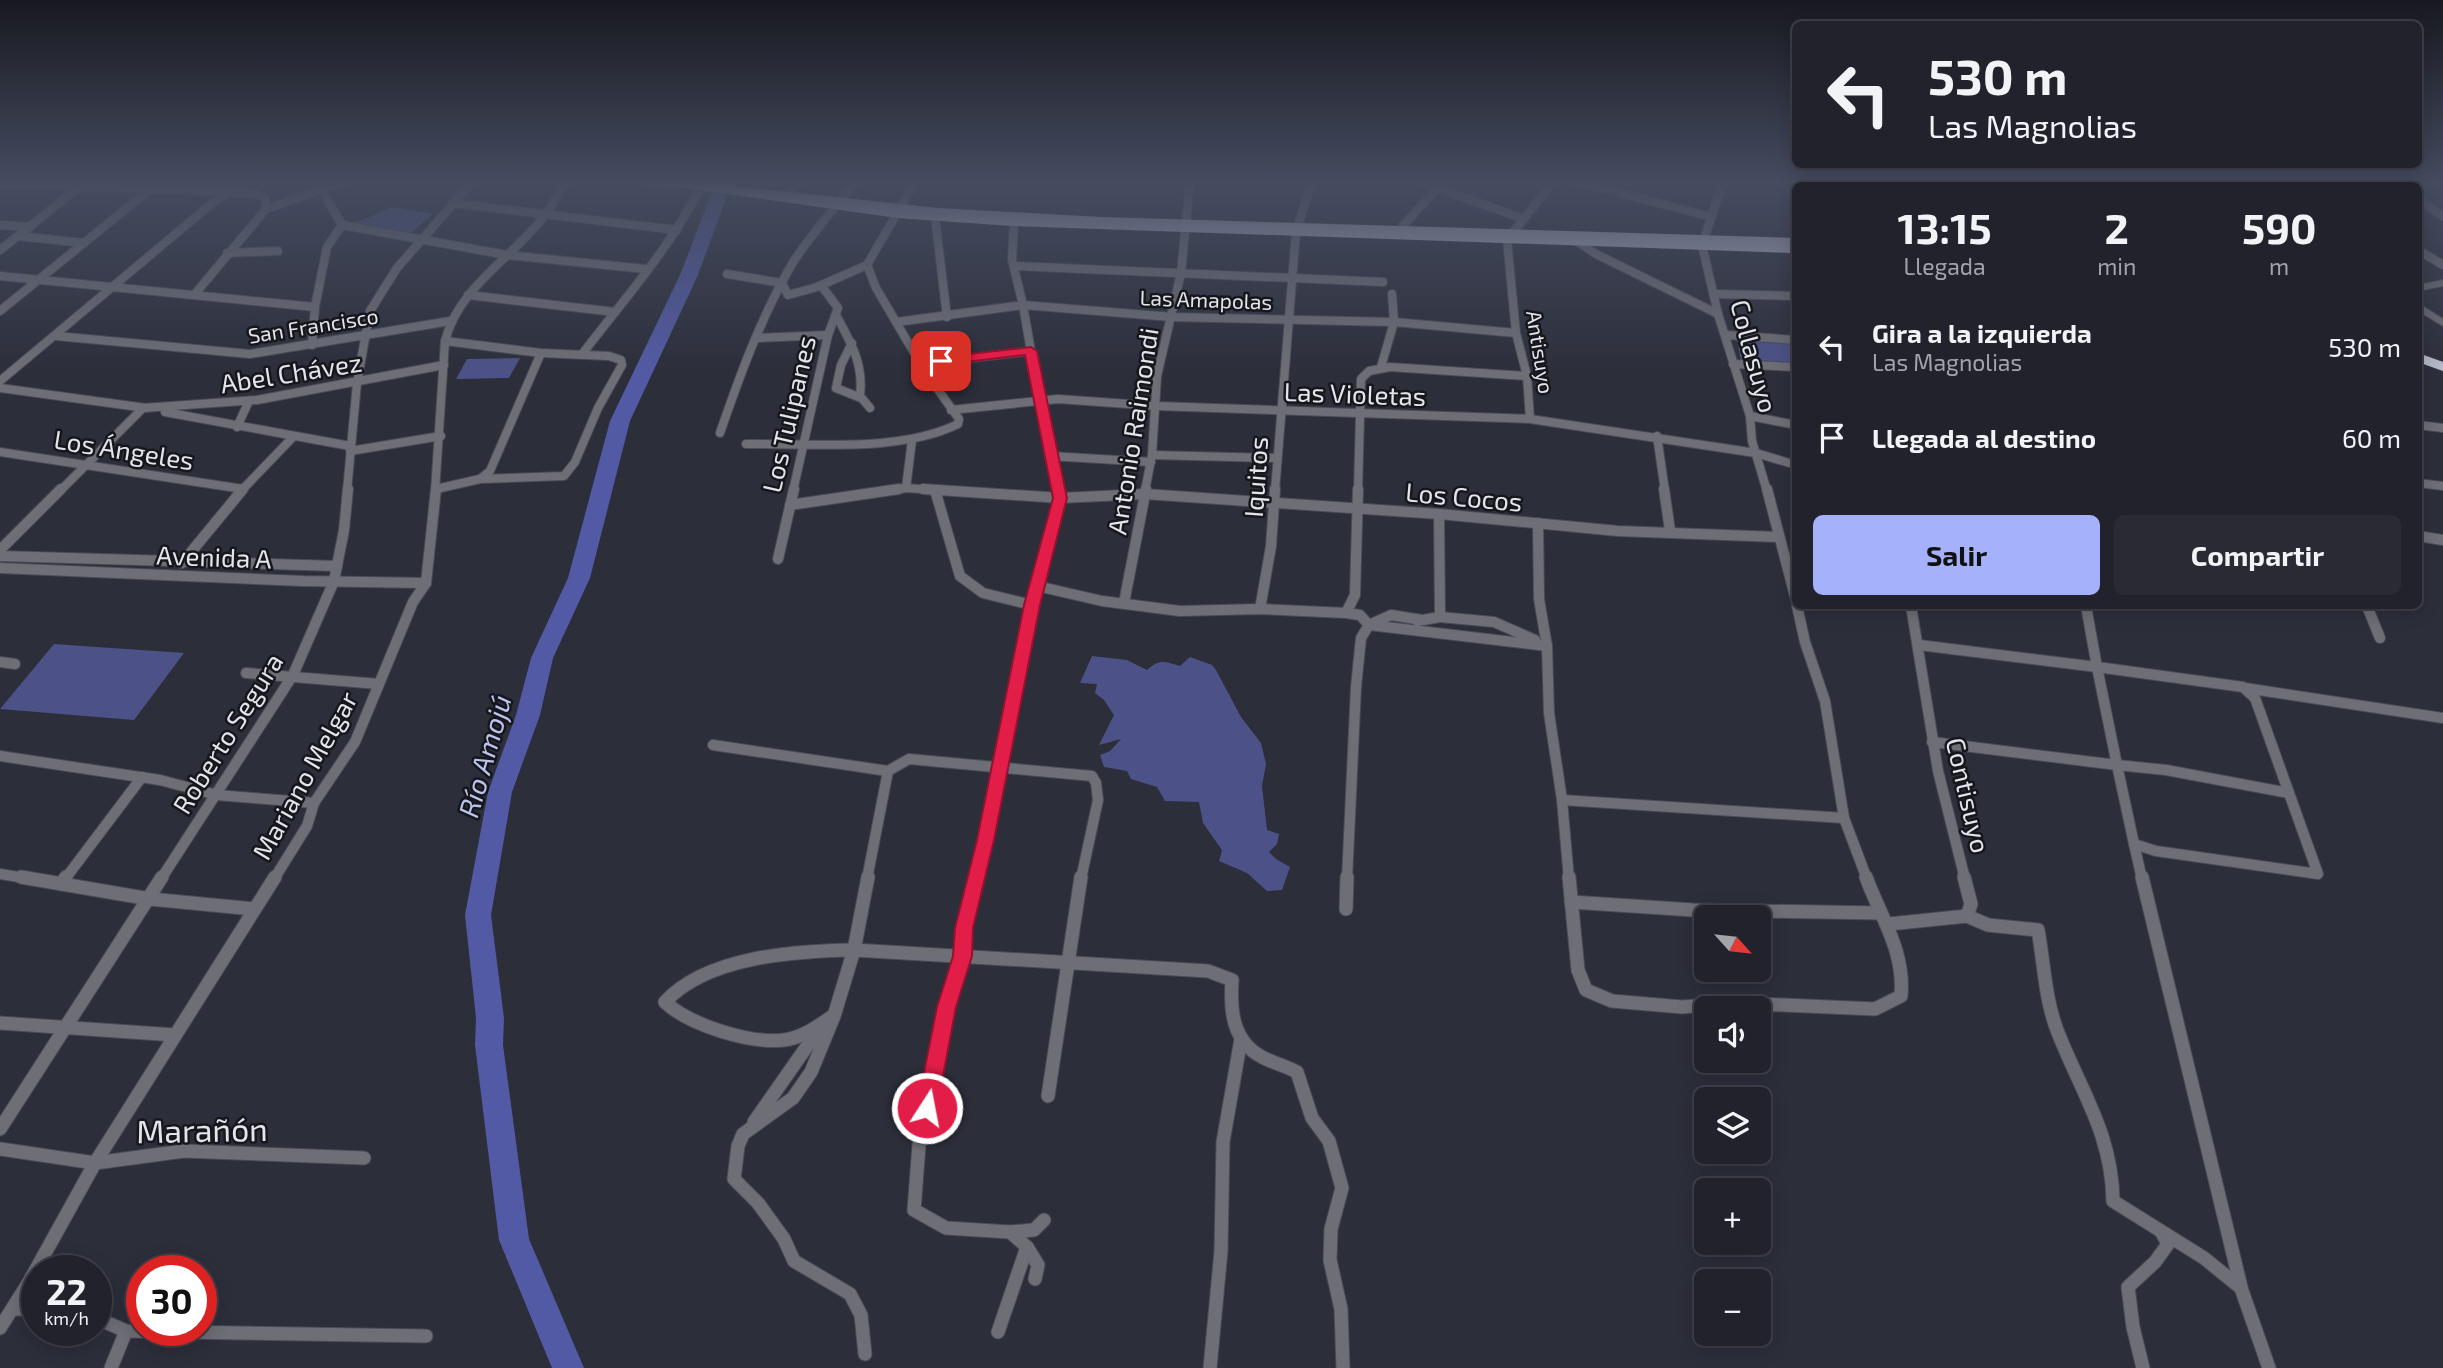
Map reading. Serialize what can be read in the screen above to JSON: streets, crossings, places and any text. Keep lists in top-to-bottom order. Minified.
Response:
{"streets":{"street":["Las Amapolas","San Francisco","Antisuyo","Collasuyo","Abel Chávez","Las Violetas","Los Tulipanes","Antonio Raimondi","Los Ángeles","Iquitos","Los Cocos","Avenida A","Roberto Segura","Mariano Melgar","Contisuyo","Marañón"]},"crossings":[["Las Amapolas","Antisuyo"],["Las Amapolas","Antonio Raimondi"],["Las Amapolas","Iquitos"],["San Francisco","Roberto Segura"],["San Francisco","Mariano Melgar"],["Antisuyo","Las Violetas"],["Collasuyo","Las Violetas"],["Collasuyo","Los Cocos"],["Abel Chávez","Roberto Segura"],["Abel Chávez","Mariano Melgar"],["Las Violetas","Antonio Raimondi"],["Las Violetas","Iquitos"],["Antonio Raimondi","Los Cocos"],["Iquitos","Los Cocos"],["Avenida A","Roberto Segura"],["Avenida A","Mariano Melgar"],["Mariano Melgar","Marañón"]],"water":["Río Amojú"],"north":"bottom right","page":{"turn":["530 m","Las Magnolias"],"eta":["13:15","Llegada","2","min","590","m"],"list":[{"name":"Gira a la izquierda","note":"Las Magnolias","value":"530 m"},{"name":"Llegada al destino","value":"60 m"}],"buttons":["Salir","Compartir"],"map_buttons":["+","−"],"speed":"22 km/h","limit":"30"}}
